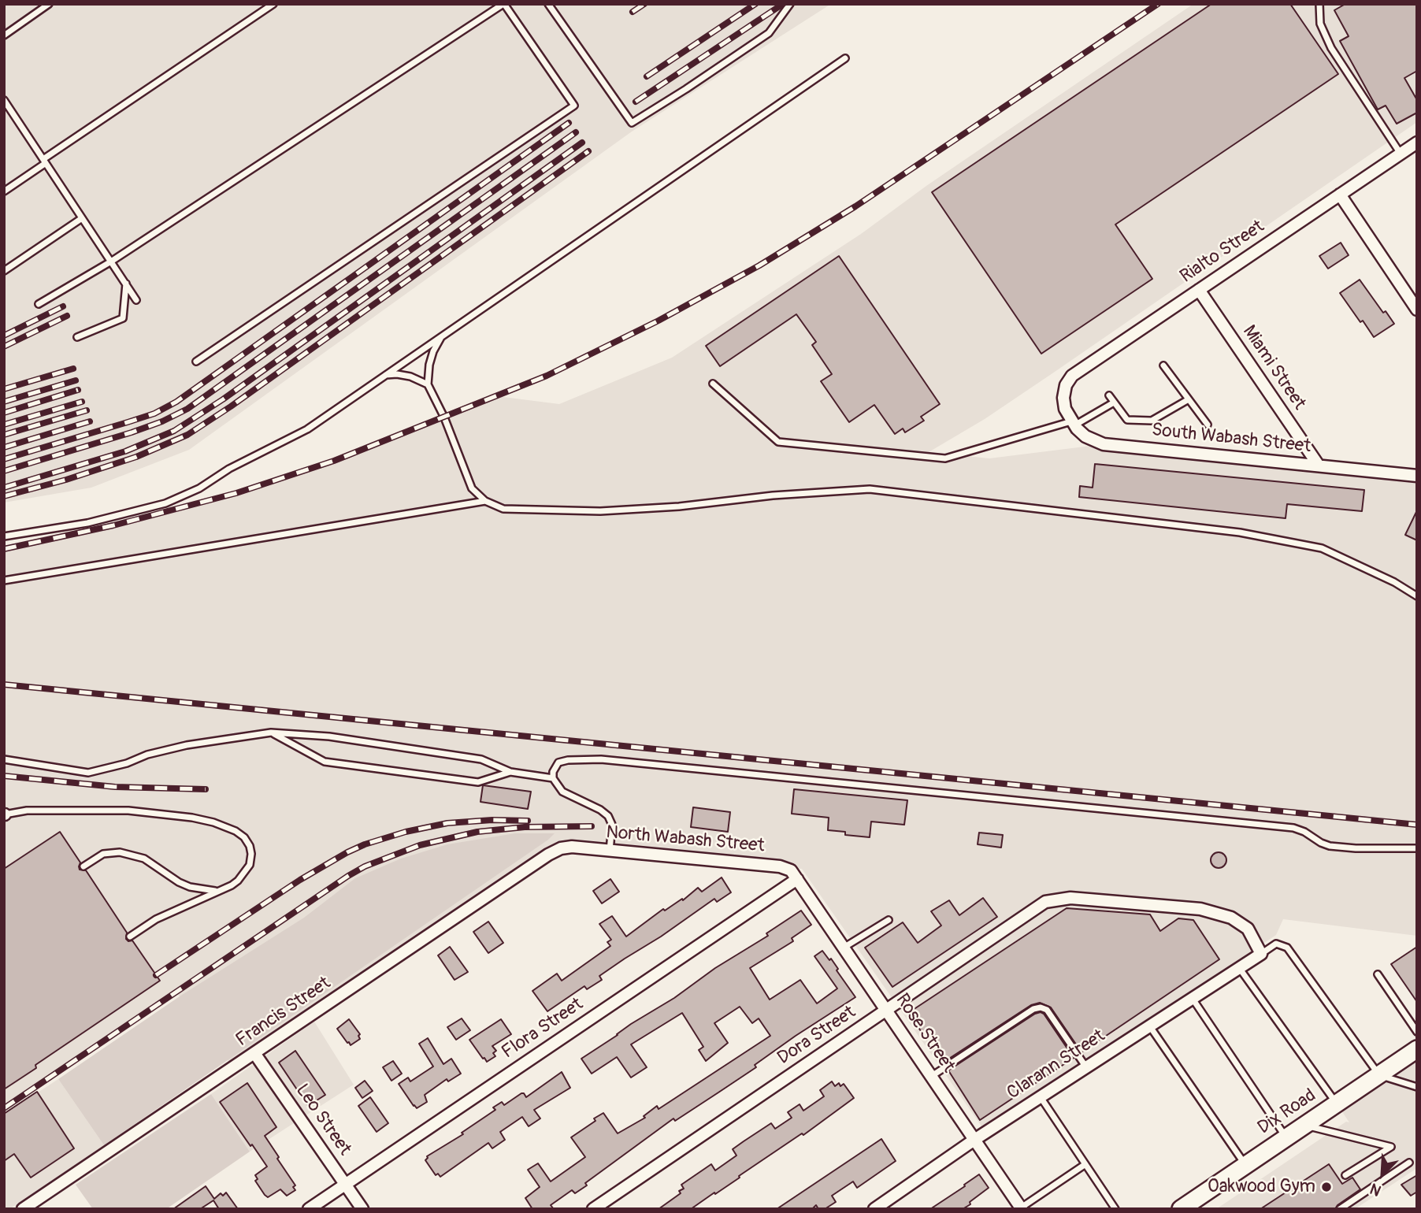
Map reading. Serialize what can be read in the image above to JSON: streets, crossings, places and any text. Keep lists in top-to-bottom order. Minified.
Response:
{"streets":{"main road":["Dix Road"],"street":["Rialto Street","Miami Street","South Wabash Street","North Wabash Street","Francis Street","Flora Street","Rose Street","Dora Street","Clarann Street","Leo Street"]},"crossings":[["Rialto Street","Miami Street"],["Rialto Street","South Wabash Street"],["Miami Street","South Wabash Street"],["North Wabash Street","Francis Street"],["North Wabash Street","Flora Street"],["North Wabash Street","Rose Street"],["Francis Street","Leo Street"],["Flora Street","Rose Street"],["Flora Street","Leo Street"],["Rose Street","Dora Street"],["Rose Street","Clarann Street"],["Dora Street","Clarann Street"]],"places":["Oakwood Gym"],"north":"bottom left"}
